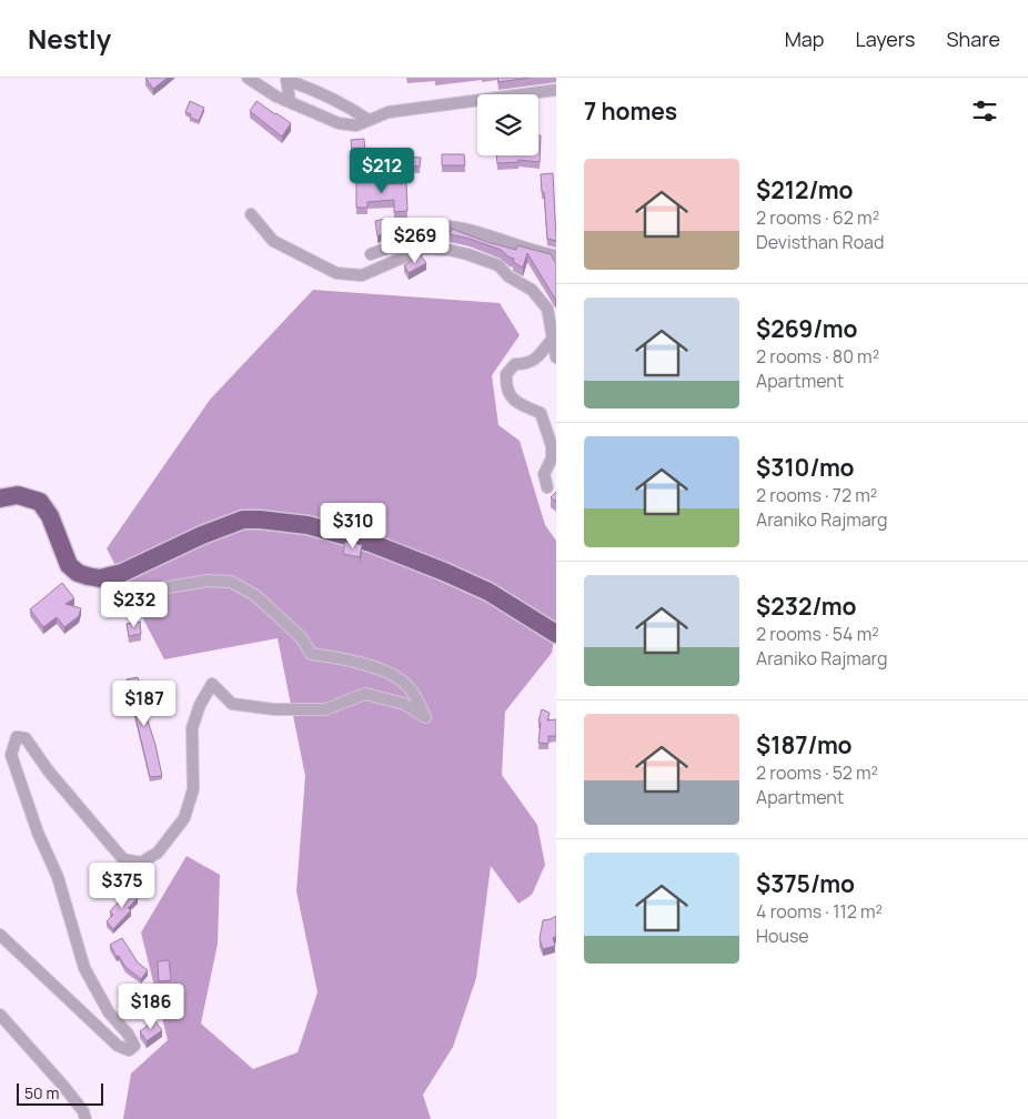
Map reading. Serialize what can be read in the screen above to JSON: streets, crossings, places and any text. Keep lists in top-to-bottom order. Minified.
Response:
{"scale_bar":"50 m","page":{"header":"Nestly","nav":["Map","Layers","Share"],"heading":"7 homes","list":[{"name":"$212/mo","note":"2 rooms · 62 m² · Devisthan Road"},{"name":"$269/mo","note":"2 rooms · 80 m² · Apartment"},{"name":"$310/mo","note":"2 rooms · 72 m² · Araniko Rajmarg"},{"name":"$232/mo","note":"2 rooms · 54 m² · Araniko Rajmarg"},{"name":"$187/mo","note":"2 rooms · 52 m² · Apartment"},{"name":"$375/mo","note":"4 rooms · 112 m² · House"}],"price":["$212","$269","$310","$232","$187","$375","$186"],"scale":"50 m"}}
